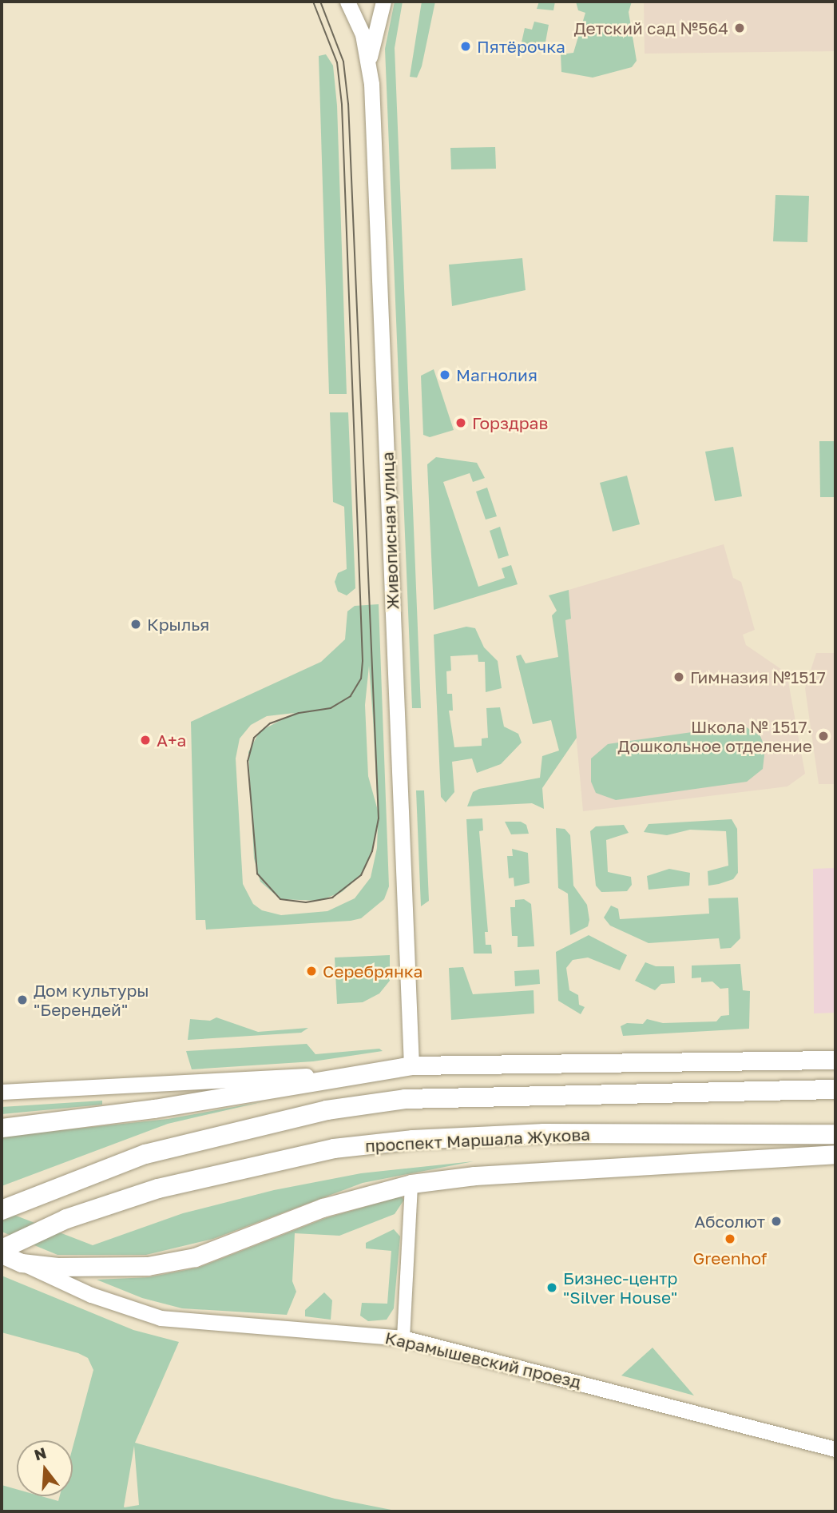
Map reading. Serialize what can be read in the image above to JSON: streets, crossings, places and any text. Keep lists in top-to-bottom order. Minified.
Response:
{"streets":{"main road":["проспект Маршала Жукова","Карамышевский проезд"],"street":["Живописная улица"]},"places":["Детский сад №564","Пятёрочка","Магнолия","Горздрав","Крылья","Гимназия №1517","Школа № 1517. Дошкольное отделение","А+а","Серебрянка","Дом культуры \"Берендей\"","Абсолют","Greenhof","Бизнес-центр \"Silver House\""],"north":"top"}
